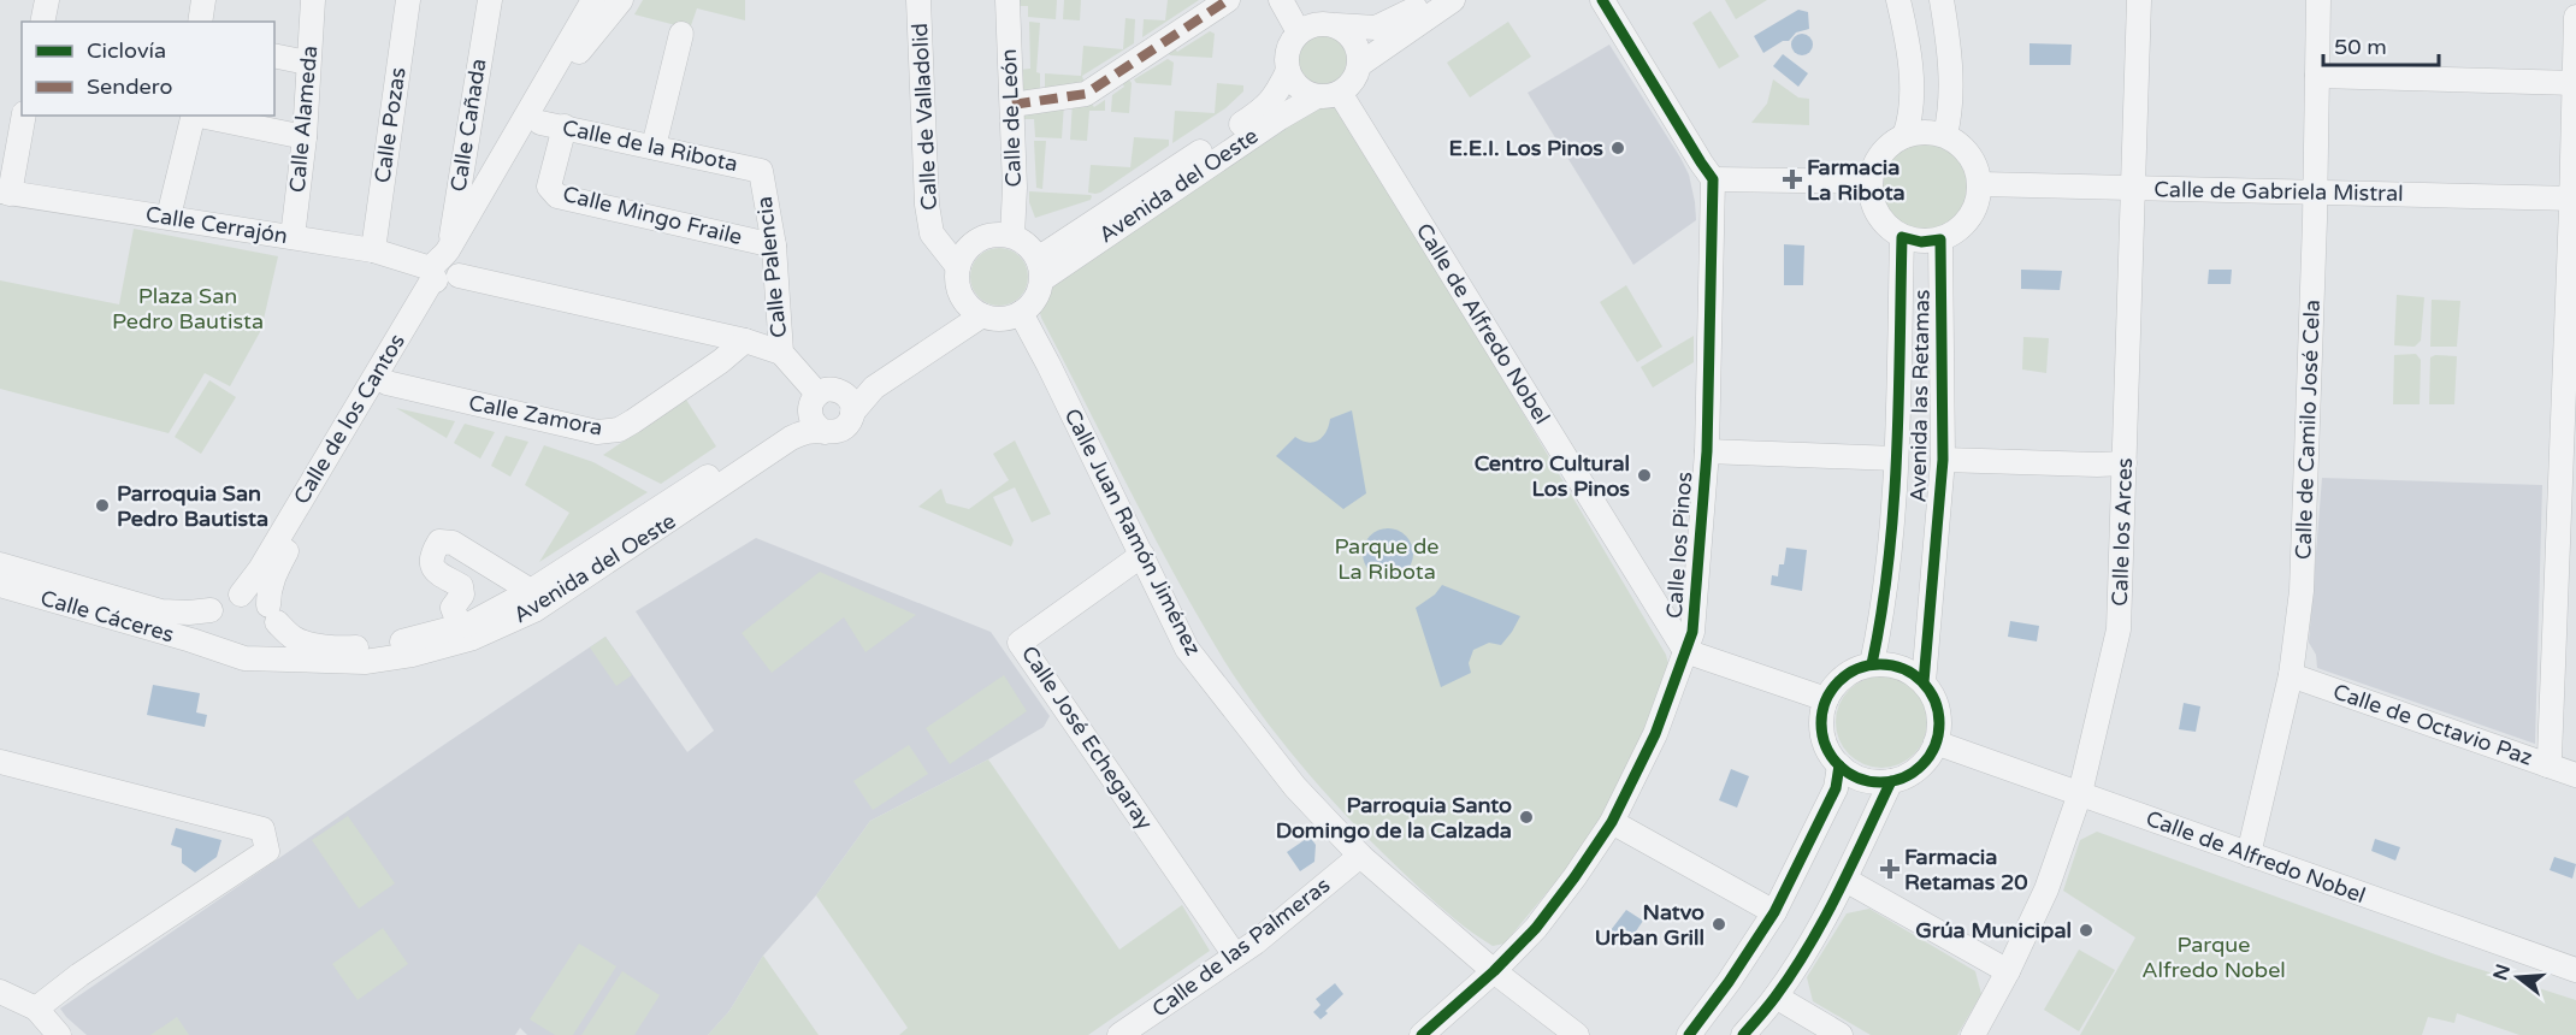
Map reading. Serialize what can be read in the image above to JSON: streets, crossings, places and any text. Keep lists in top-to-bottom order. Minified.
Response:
{"streets":{"street":["Calle de Valladolid","Calle de León","Calle Alameda","Calle Pozas","Calle Cañada","Calle de la Ribota","Avenida del Oeste","Calle de Gabriela Mistral","Calle Mingo Fraile","Calle Cerrajón","Calle Palencia","Calle de Alfredo Nobel","Avenida las Retamas","Calle Zamora","Calle de los Cantos","Calle de Camilo José Cela","Calle Juan Ramón Jiménez","Calle los Arces","Calle los Pinos","Calle Cáceres","Calle de Octavio Paz","Calle José Echegaray","Calle de las Palmeras"]},"crossings":[["Calle de Valladolid","Calle de León"],["Calle de Valladolid","Avenida del Oeste"],["Calle de Valladolid","Calle Juan Ramón Jiménez"],["Calle de León","Avenida del Oeste"],["Calle de León","Calle Juan Ramón Jiménez"],["Calle Alameda","Calle Cerrajón"],["Calle Pozas","Calle Cerrajón"],["Calle Cañada","Calle Cerrajón"],["Calle Cañada","Calle de los Cantos"],["Calle de la Ribota","Calle Mingo Fraile"],["Calle de la Ribota","Calle Palencia"],["Calle de la Ribota","Calle de los Cantos"],["Avenida del Oeste","Calle Palencia"],["Avenida del Oeste","Calle de Alfredo Nobel"],["Avenida del Oeste","Calle de los Cantos"],["Avenida del Oeste","Calle Juan Ramón Jiménez"],["Avenida del Oeste","Calle Cáceres"],["Calle de Gabriela Mistral","Avenida las Retamas"],["Calle de Gabriela Mistral","Calle de Camilo José Cela"],["Calle de Gabriela Mistral","Calle los Arces"],["Calle Mingo Fraile","Calle Palencia"],["Calle Cerrajón","Calle Palencia"],["Calle Cerrajón","Calle Zamora"],["Calle Cerrajón","Calle de los Cantos"],["Calle de Alfredo Nobel","Avenida las Retamas"],["Calle de Alfredo Nobel","Calle de Camilo José Cela"],["Calle de Alfredo Nobel","Calle los Arces"],["Calle de Alfredo Nobel","Calle los Pinos"],["Calle Zamora","Calle de los Cantos"],["Calle de los Cantos","Calle Cáceres"],["Calle de Camilo José Cela","Calle de Octavio Paz"],["Calle Juan Ramón Jiménez","Calle los Pinos"],["Calle Juan Ramón Jiménez","Calle José Echegaray"],["Calle Juan Ramón Jiménez","Calle de las Palmeras"],["Calle José Echegaray","Calle de las Palmeras"]],"parks":["Plaza San Pedro Bautista","Parque de La Ribota","Parque Alfredo Nobel"],"places":{"other":["E.E.I. Los Pinos","Centro Cultural Los Pinos","Parroquia San Pedro Bautista","Parroquia Santo Domingo de la Calzada","Natvo Urban Grill","Grúa Municipal"],"health":["Farmacia La Ribota","Farmacia Retamas 20"]},"legend":["Ciclovía","Sendero"],"scale_bar":"50 m","north":"left"}
